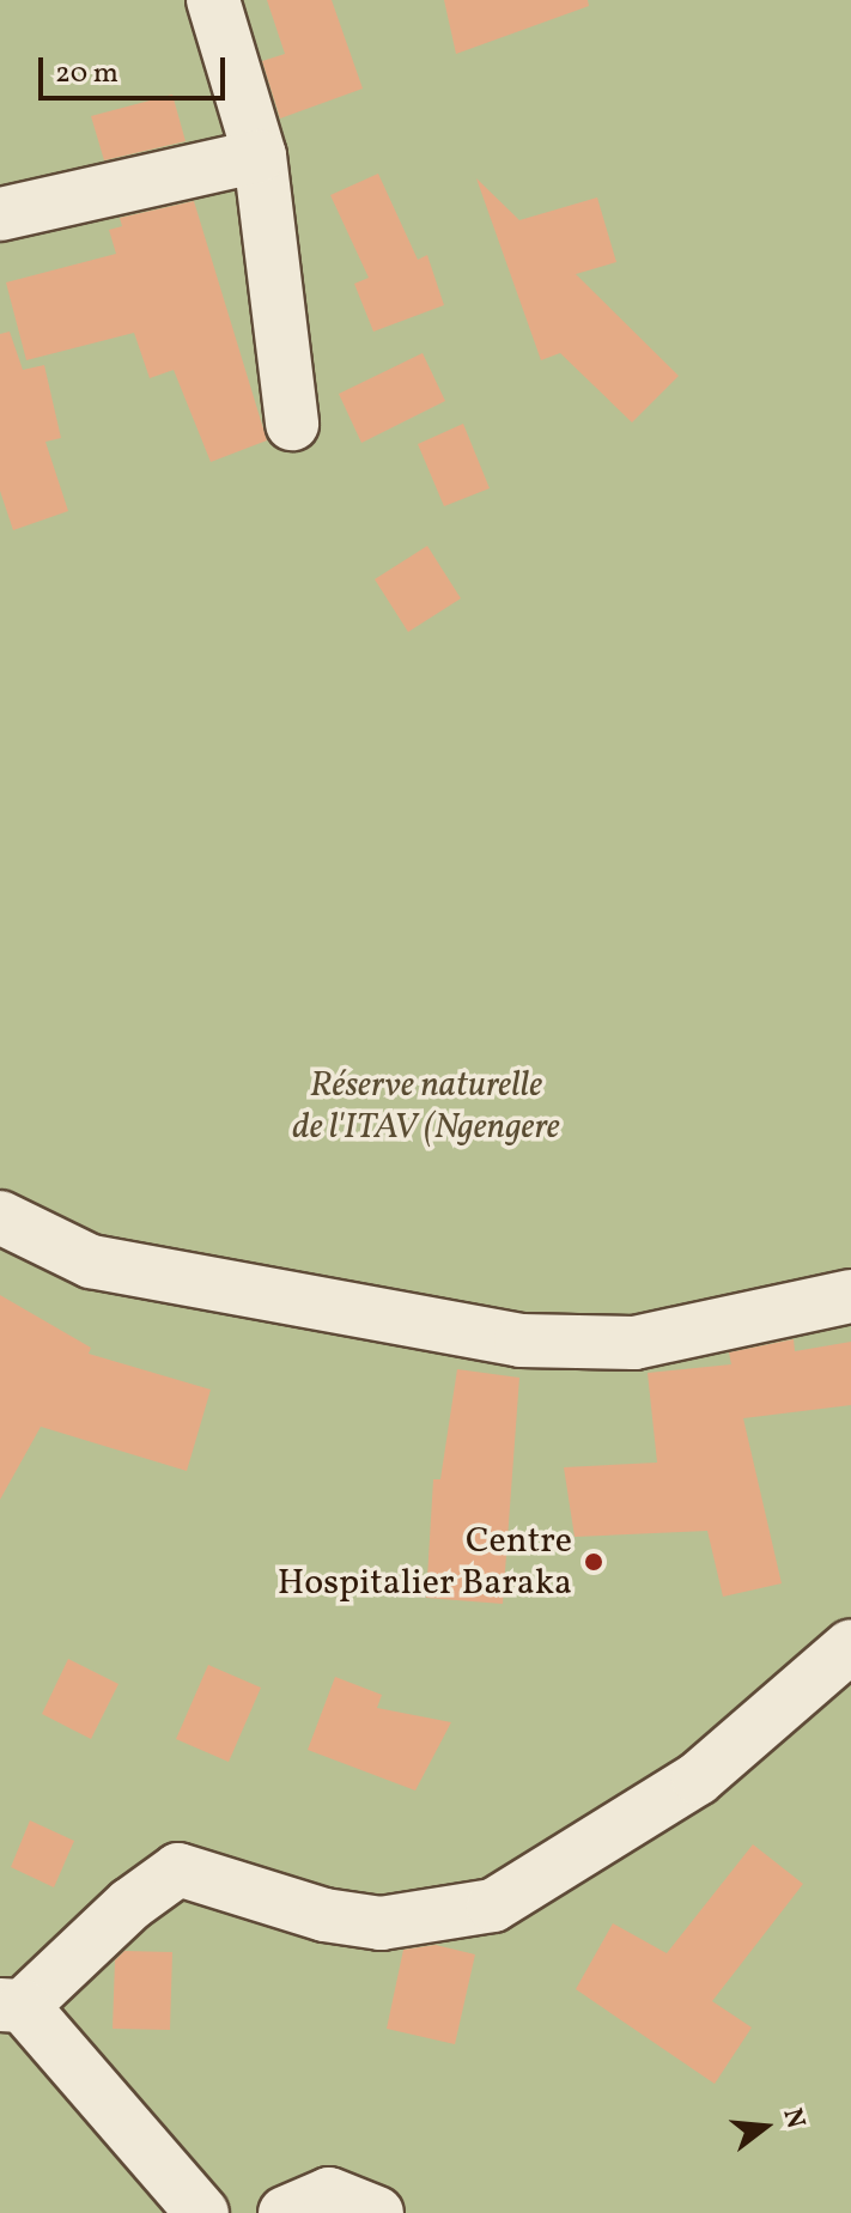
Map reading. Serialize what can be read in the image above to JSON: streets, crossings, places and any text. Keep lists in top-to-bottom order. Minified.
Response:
{"parks":["Réserve naturelle de l'ITAV (Ngengere"],"places":["Centre Hospitalier Baraka"],"scale_bar":"20 m","north":"right"}
